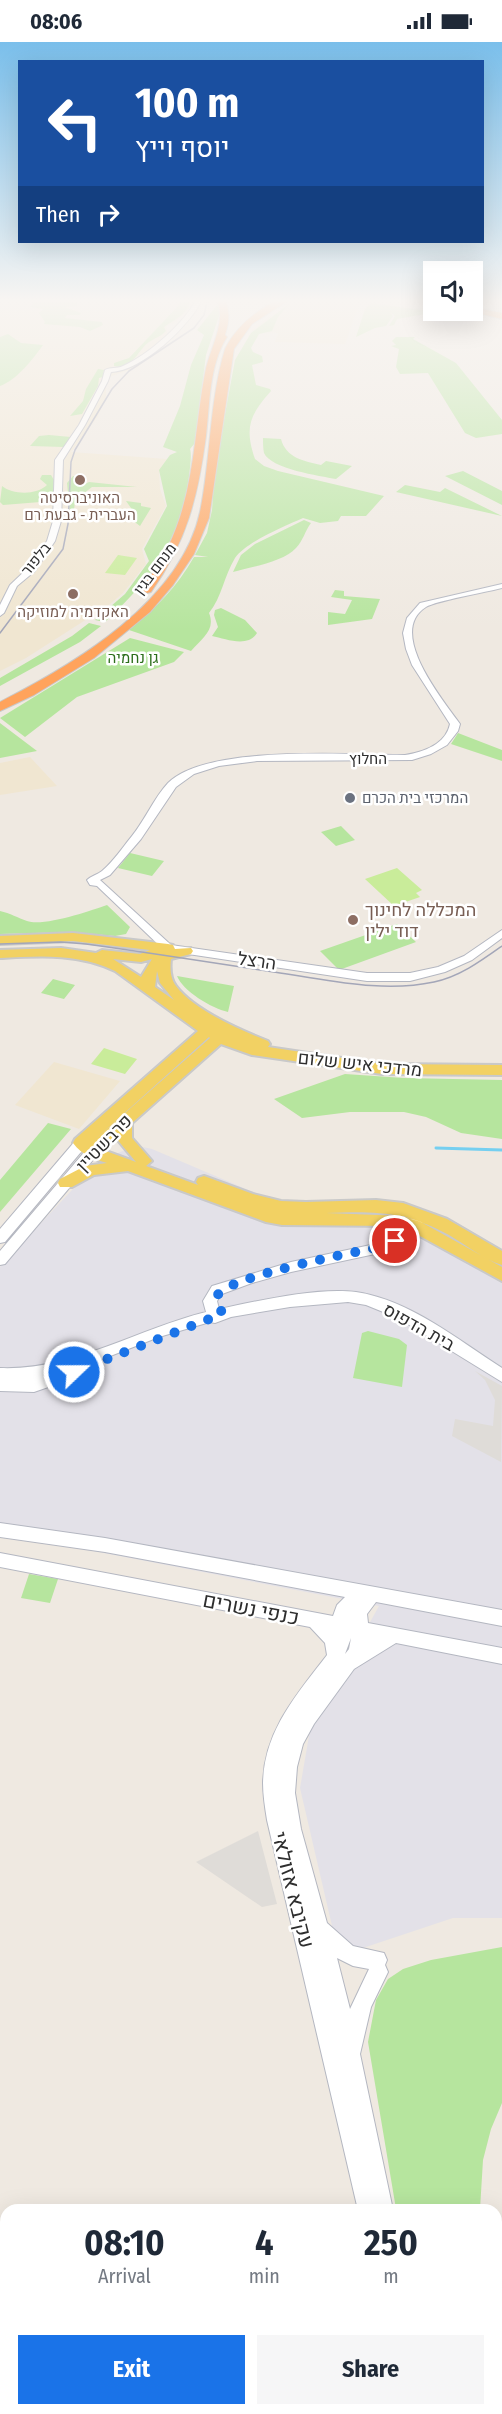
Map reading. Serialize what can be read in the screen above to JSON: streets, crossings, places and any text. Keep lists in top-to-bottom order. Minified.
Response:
{"streets":{"highway":["מנחם בגין"],"main road":["מרדכי איש שלום","פרבשטיין"],"street":["בלפור","החלוץ","הרצל","בית הדפוס","כנפי נשרים","עקיבא אזולאי"]},"crossings":[["מרדכי איש שלום","פרבשטיין"],["כנפי נשרים","עקיבא אזולאי"]],"parks":["גן נחמיה"],"places":["האוניברסיטה העברית - גבעת רם","האקדמיה למוזיקה","המרכזי בית הכרם","המכללה לחינוך דוד ילין"],"page":{"status":"08:06","turn":["100 m","יוסף וייץ"],"then":"Then","eta":["08:10","Arrival","4","min","250","m"],"buttons":["Exit","Share"]}}
